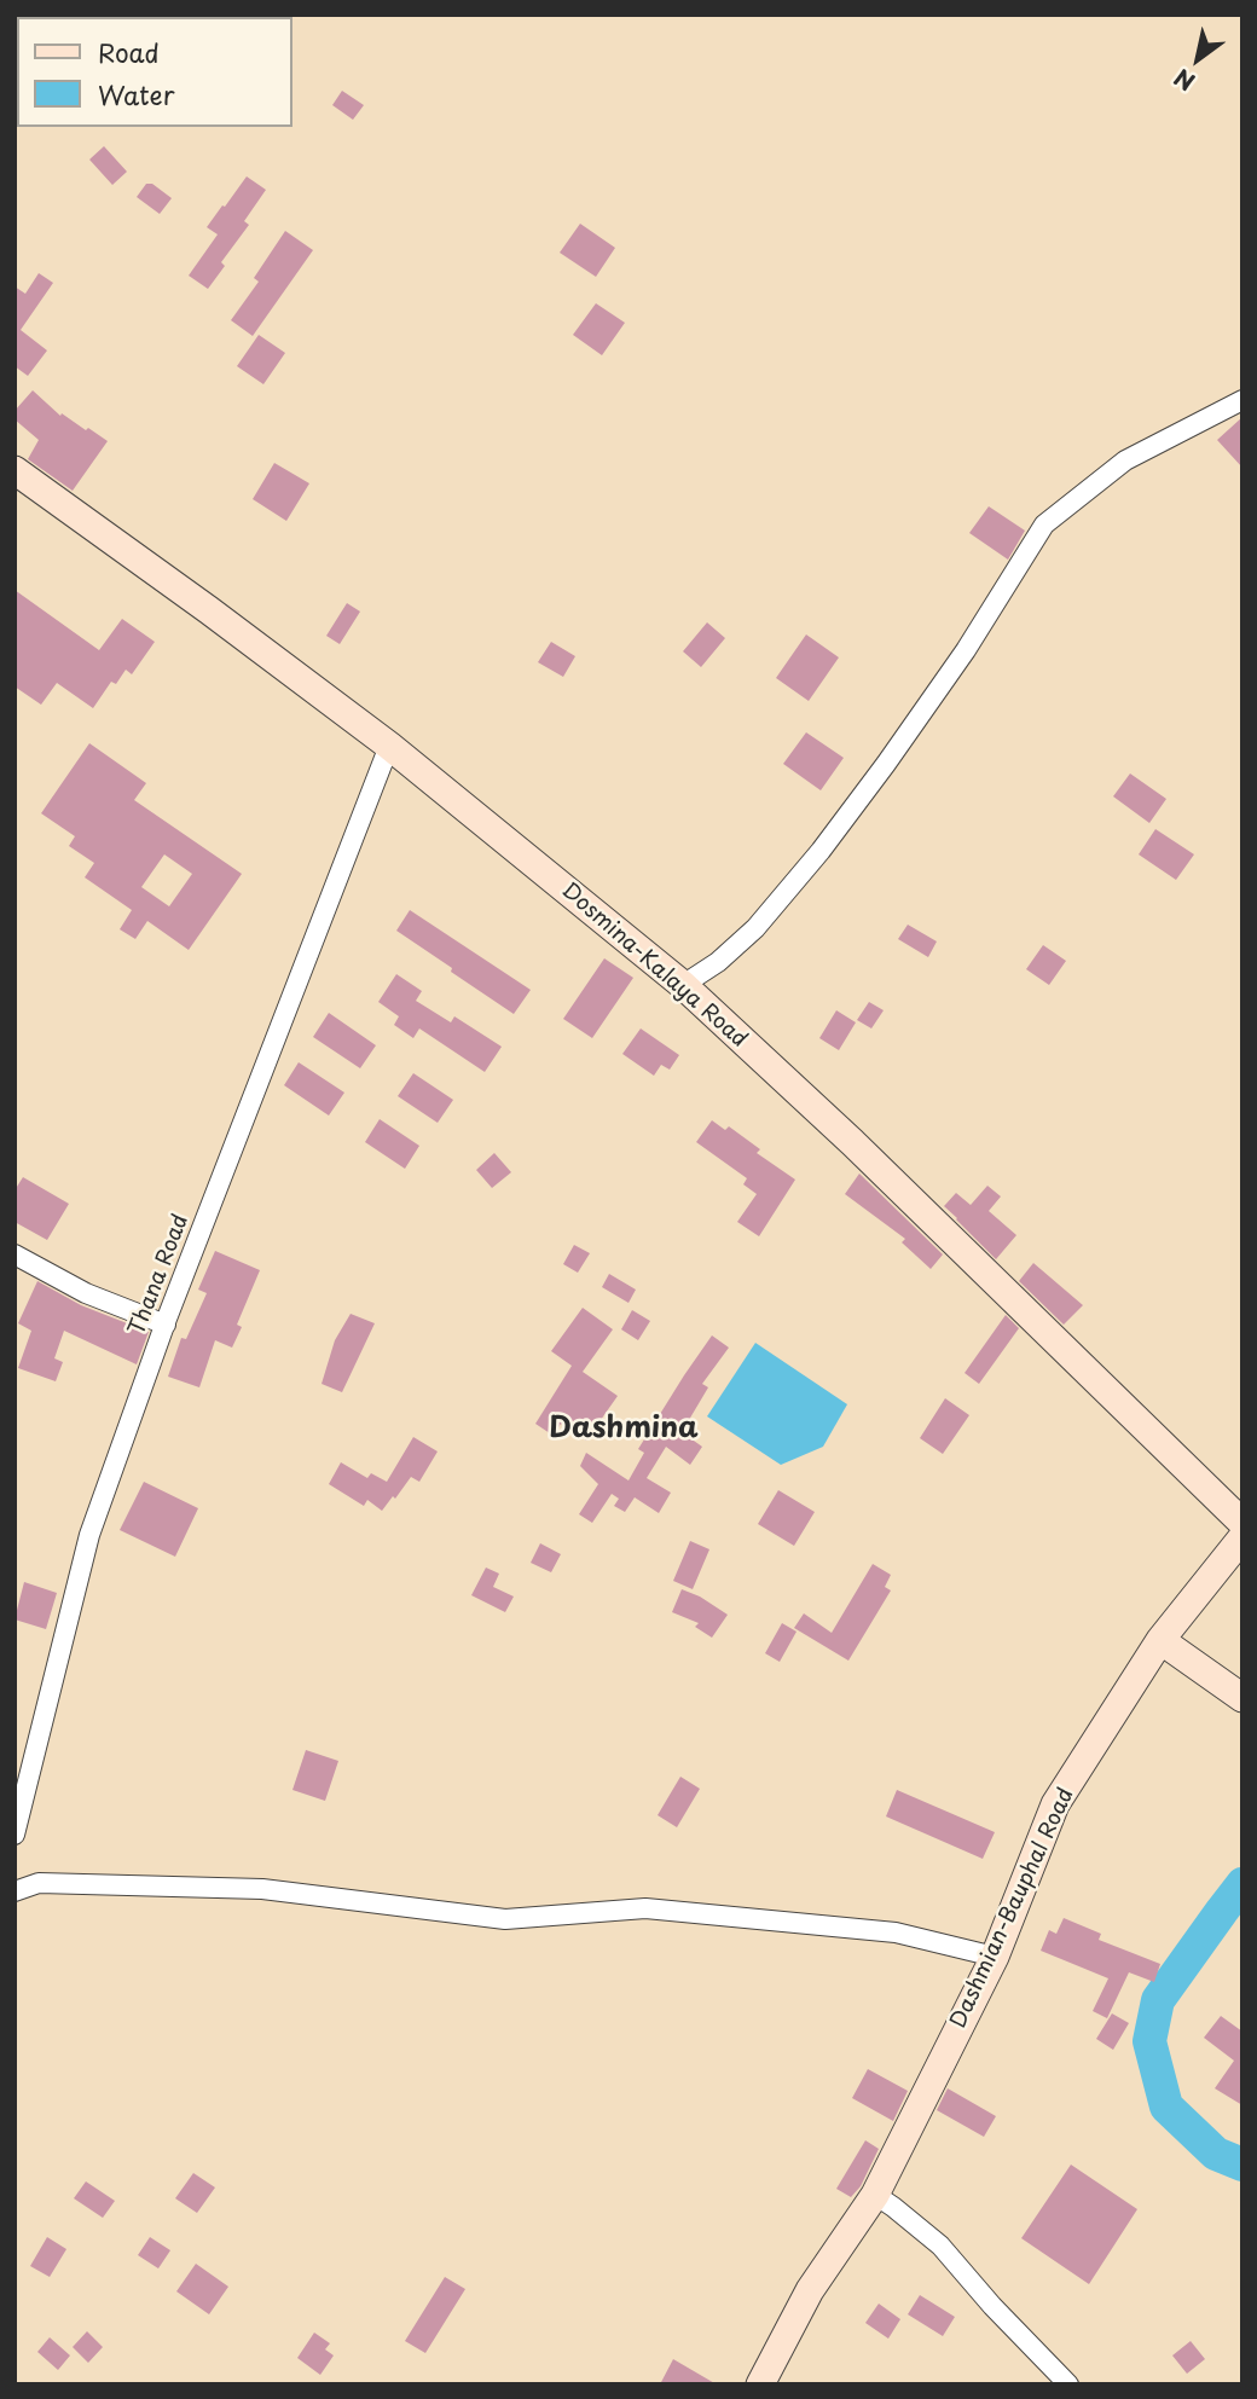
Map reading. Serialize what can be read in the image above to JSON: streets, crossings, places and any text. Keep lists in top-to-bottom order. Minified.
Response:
{"streets":{"street":["Dosmina-Kalaya Road","Thana Road","Dashmian-Bauphal Road"]},"crossings":[["Dosmina-Kalaya Road","Thana Road"]],"districts":["Dashmina"],"legend":["Road","Water"],"north":"bottom left"}
